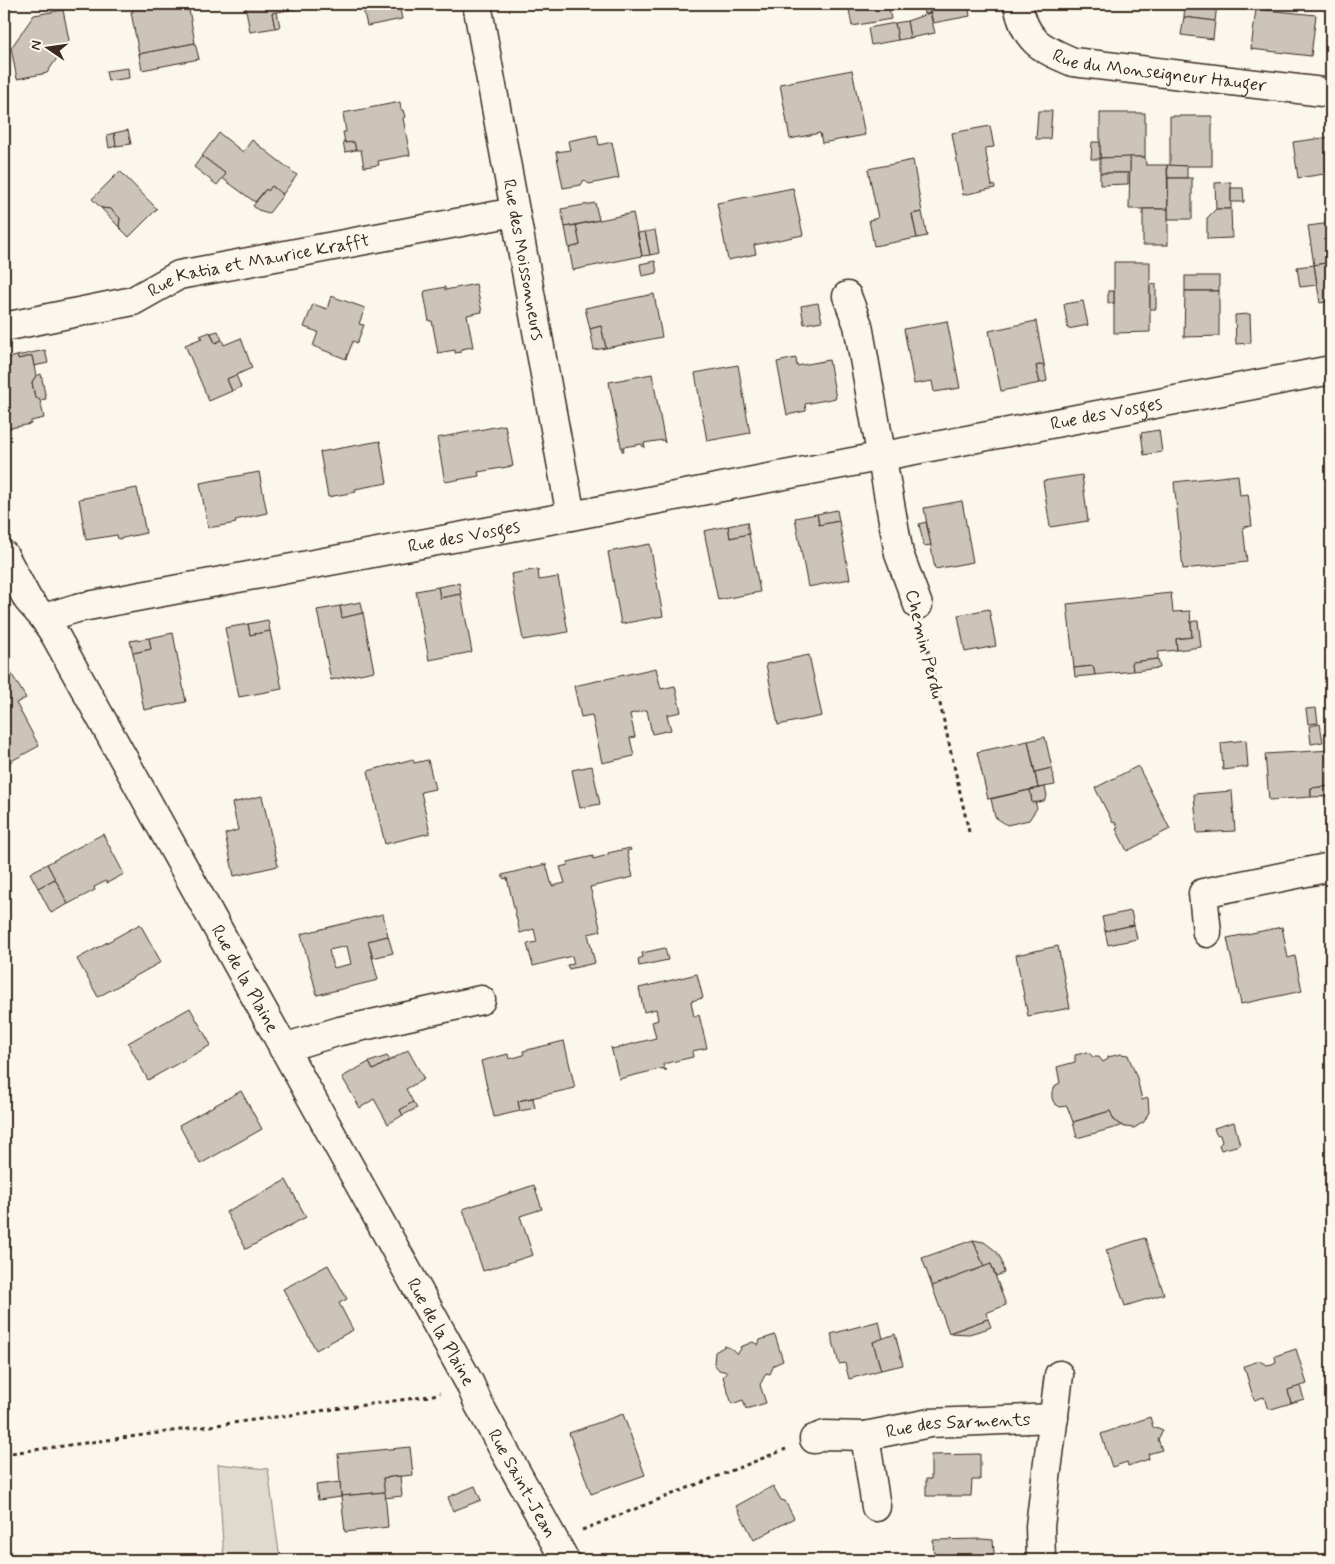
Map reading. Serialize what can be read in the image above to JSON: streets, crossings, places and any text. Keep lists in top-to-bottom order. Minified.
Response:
{"streets":{"street":["Rue du Monseigneur Hauger","Rue des Moissonneurs","Rue Katia et Maurice Krafft","Rue des Vosges","Chemin Perdu","Rue de la Plaine","Rue des Sarments","Rue Saint-Jean"]},"crossings":[["Rue des Moissonneurs","Rue Katia et Maurice Krafft"],["Rue des Moissonneurs","Rue des Vosges"],["Rue des Vosges","Chemin Perdu"],["Rue des Vosges","Rue de la Plaine"],["Rue de la Plaine","Rue Saint-Jean"]],"north":"left"}
